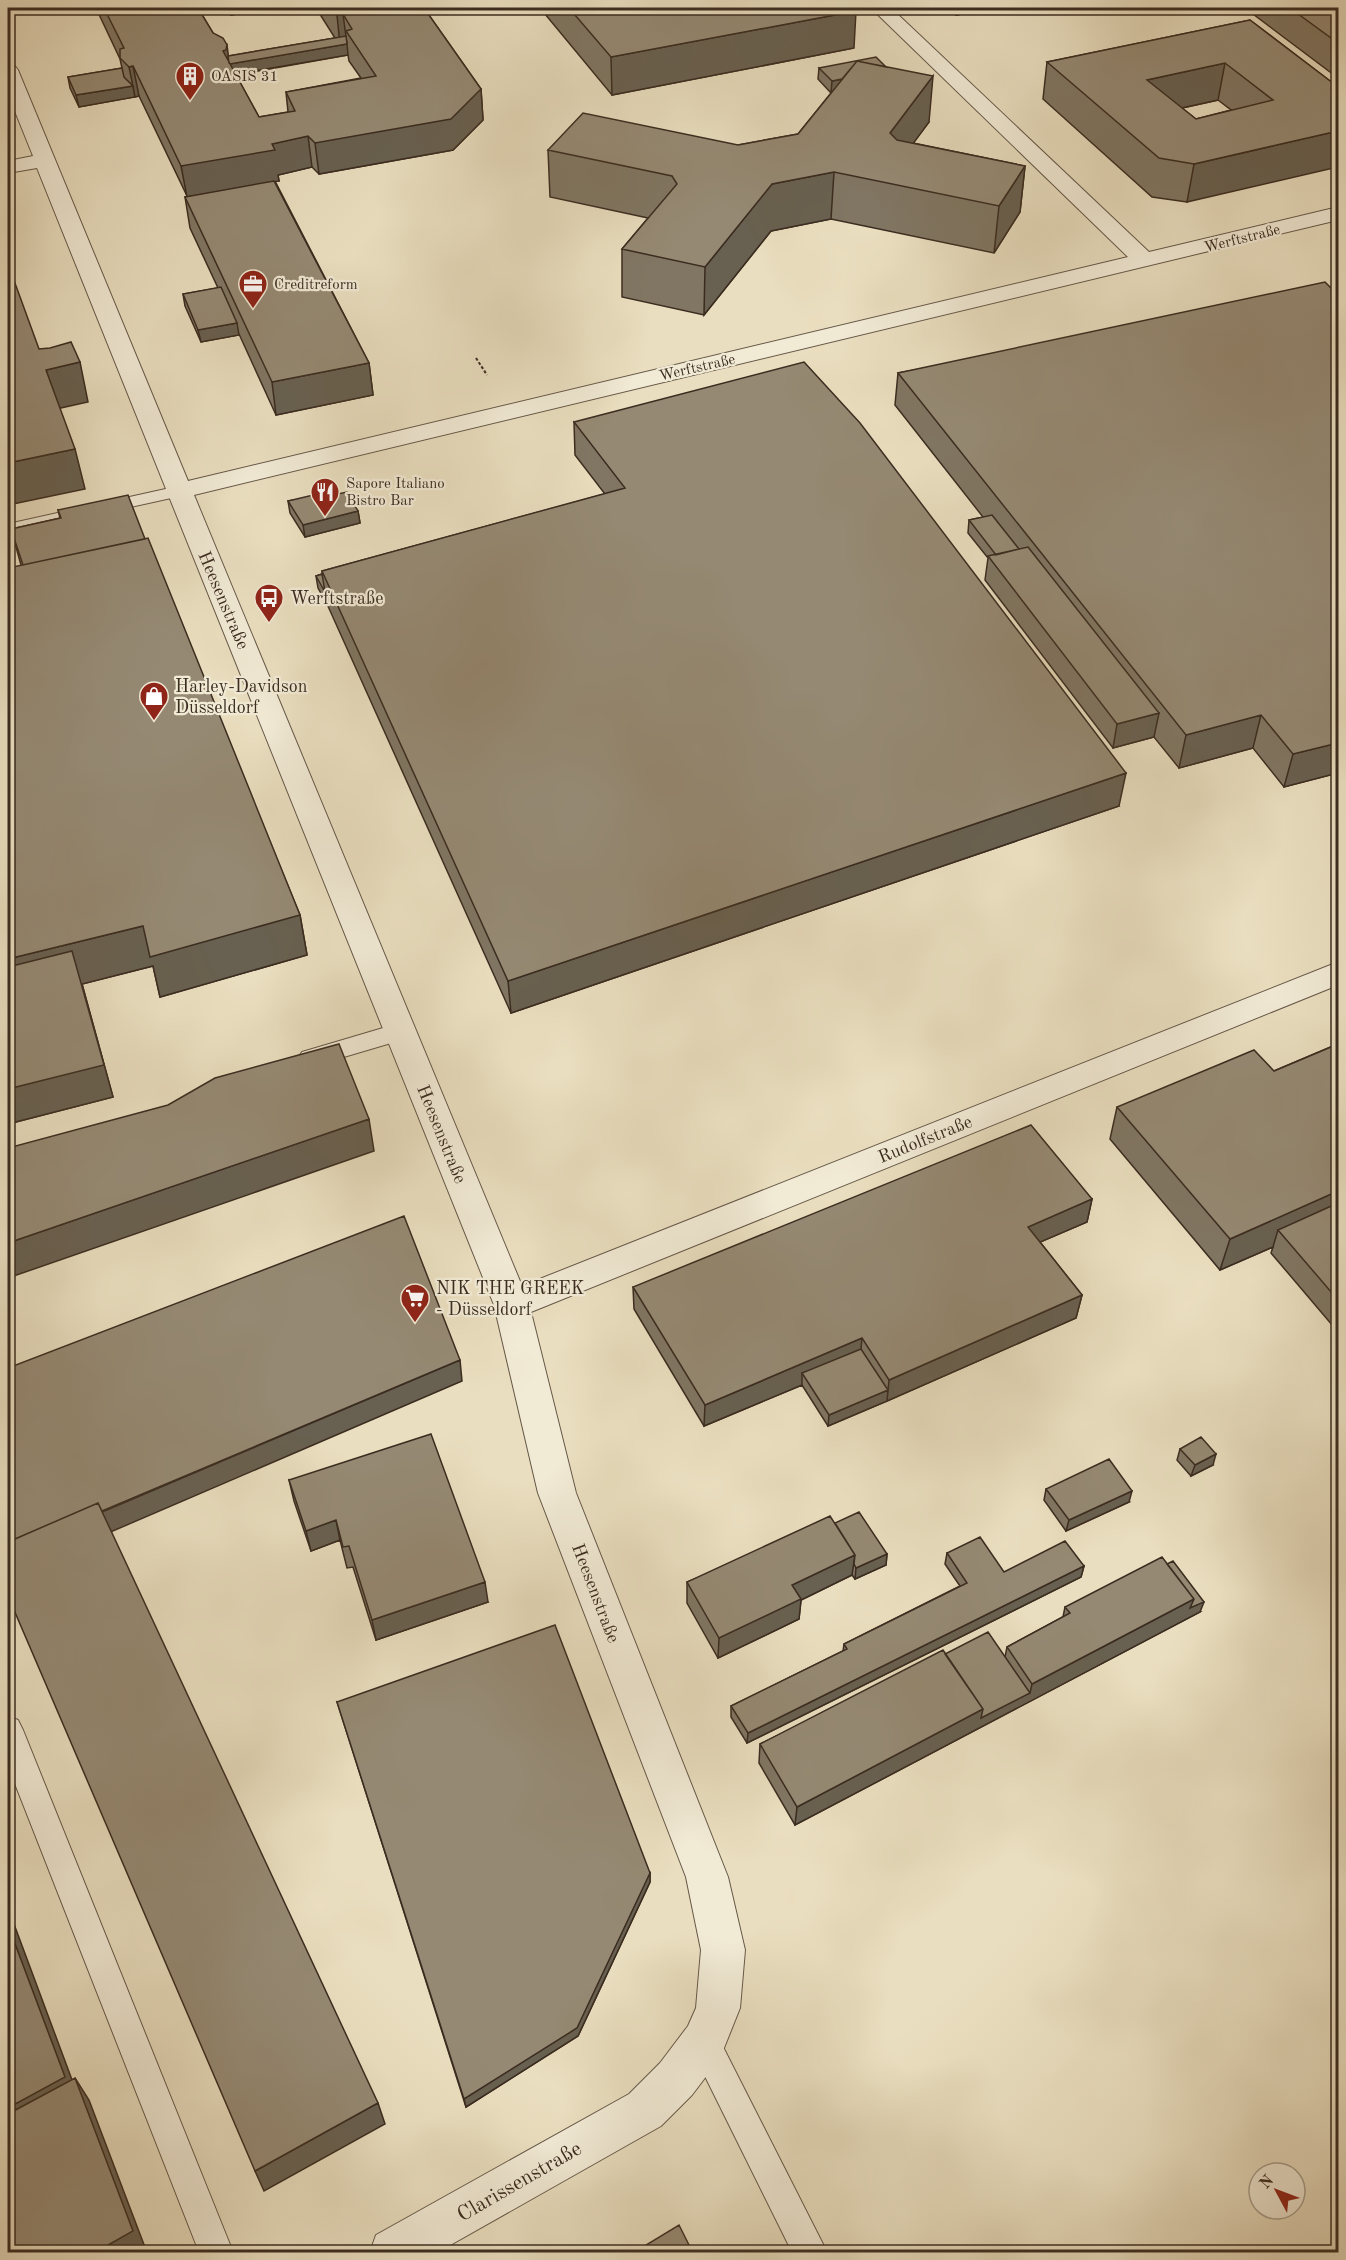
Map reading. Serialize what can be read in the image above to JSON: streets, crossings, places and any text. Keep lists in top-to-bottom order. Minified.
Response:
{"streets":{"street":["Werftstraße","Heesenstraße","Rudolfstraße","Clarissenstraße"]},"crossings":[["Werftstraße","Heesenstraße"],["Heesenstraße","Rudolfstraße"],["Heesenstraße","Clarissenstraße"]],"places":{"building":["OASIS 31"],"office":["Creditreform"],"restaurant":["Sapore Italiano Bistro Bar"],"bus stop":["Werftstraße"],"shop":["Harley-Davidson Düsseldorf"],"supermarket":["NIK THE GREEK - Düsseldorf"]},"north":"top left"}
